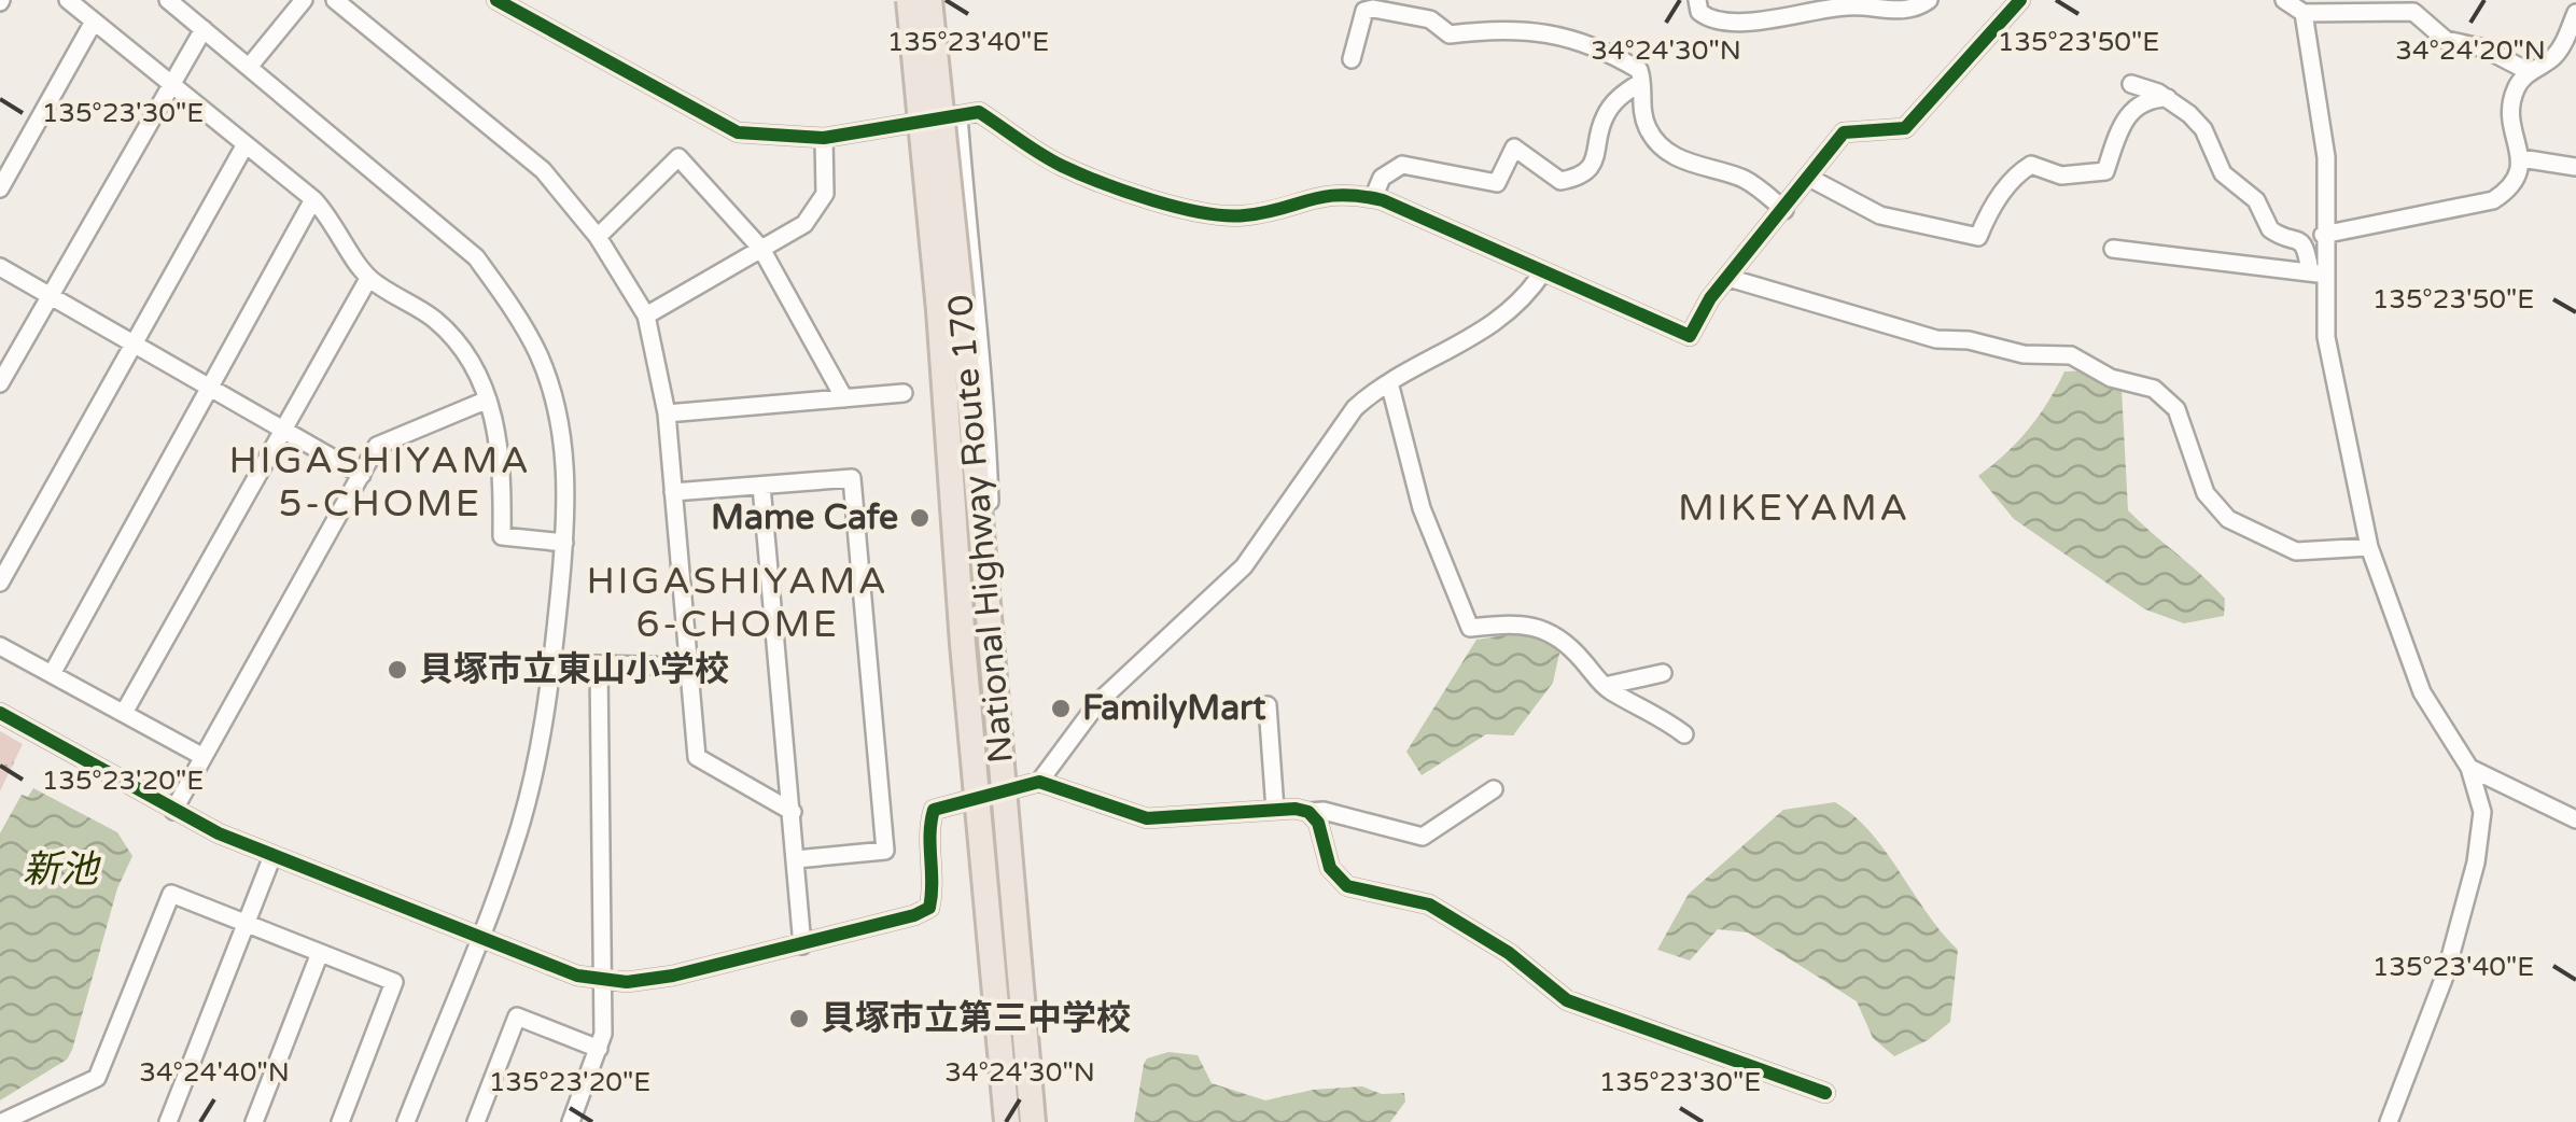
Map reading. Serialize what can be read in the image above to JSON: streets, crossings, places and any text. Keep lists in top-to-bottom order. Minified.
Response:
{"streets":{"highway":["National Highway Route 170"]},"districts":["HIGASHIYAMA 5-CHOME","MIKEYAMA","HIGASHIYAMA 6-CHOME"],"water":["新池"],"places":["Mame Cafe","貝塚市立東山小学校","FamilyMart","貝塚市立第三中学校"],"coordinates":["135°23'40\"E","135°23'50\"E","34°24'30\"N","34°24'20\"N","135°23'30\"E","135°23'20\"E","34°24'40\"N"]}
